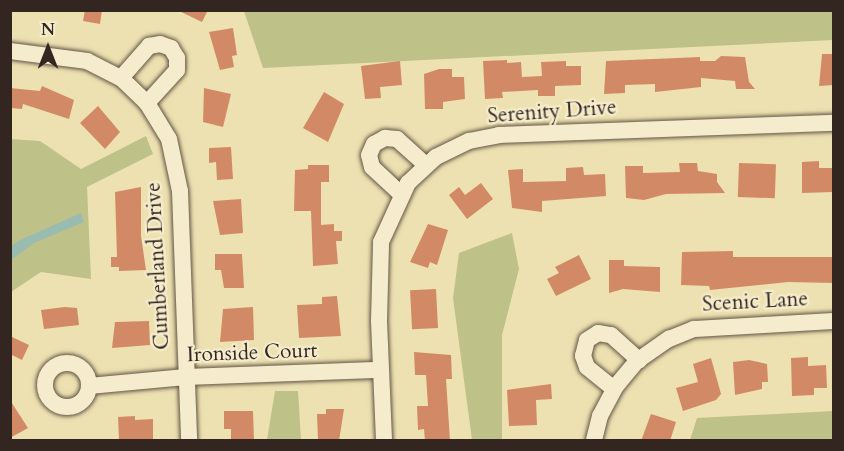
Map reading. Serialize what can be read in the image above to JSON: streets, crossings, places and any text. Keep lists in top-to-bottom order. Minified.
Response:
{"streets":{"street":["Serenity Drive","Cumberland Drive","Scenic Lane","Ironside Court"]},"crossings":[["Serenity Drive","Ironside Court"],["Cumberland Drive","Ironside Court"]],"north":"top"}
